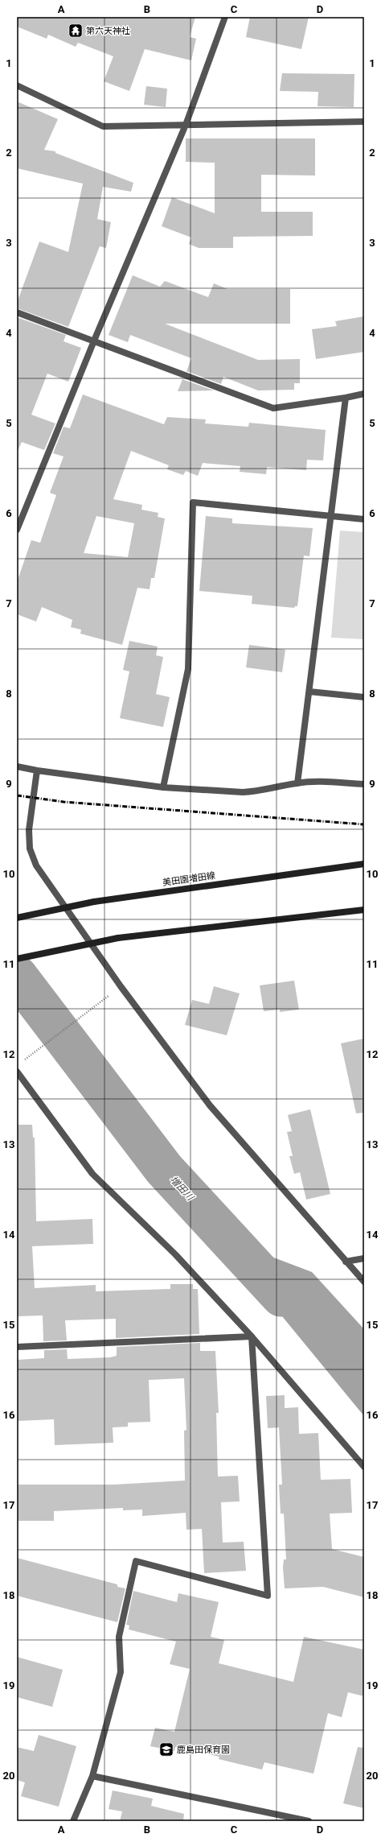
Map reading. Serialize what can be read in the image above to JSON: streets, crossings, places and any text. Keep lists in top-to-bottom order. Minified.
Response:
{"streets":{"main road":["美田園増田線"]},"water":["増田川"],"places":{"temple":["第六天神社"],"school or university":["鹿島田保育園"]},"grid":{"columns":["A","B","C","D"],"rows":["1","2","3","4","5","6","7","8","9","10","11","12","13","14","15","16","17","18","19","20"]}}
